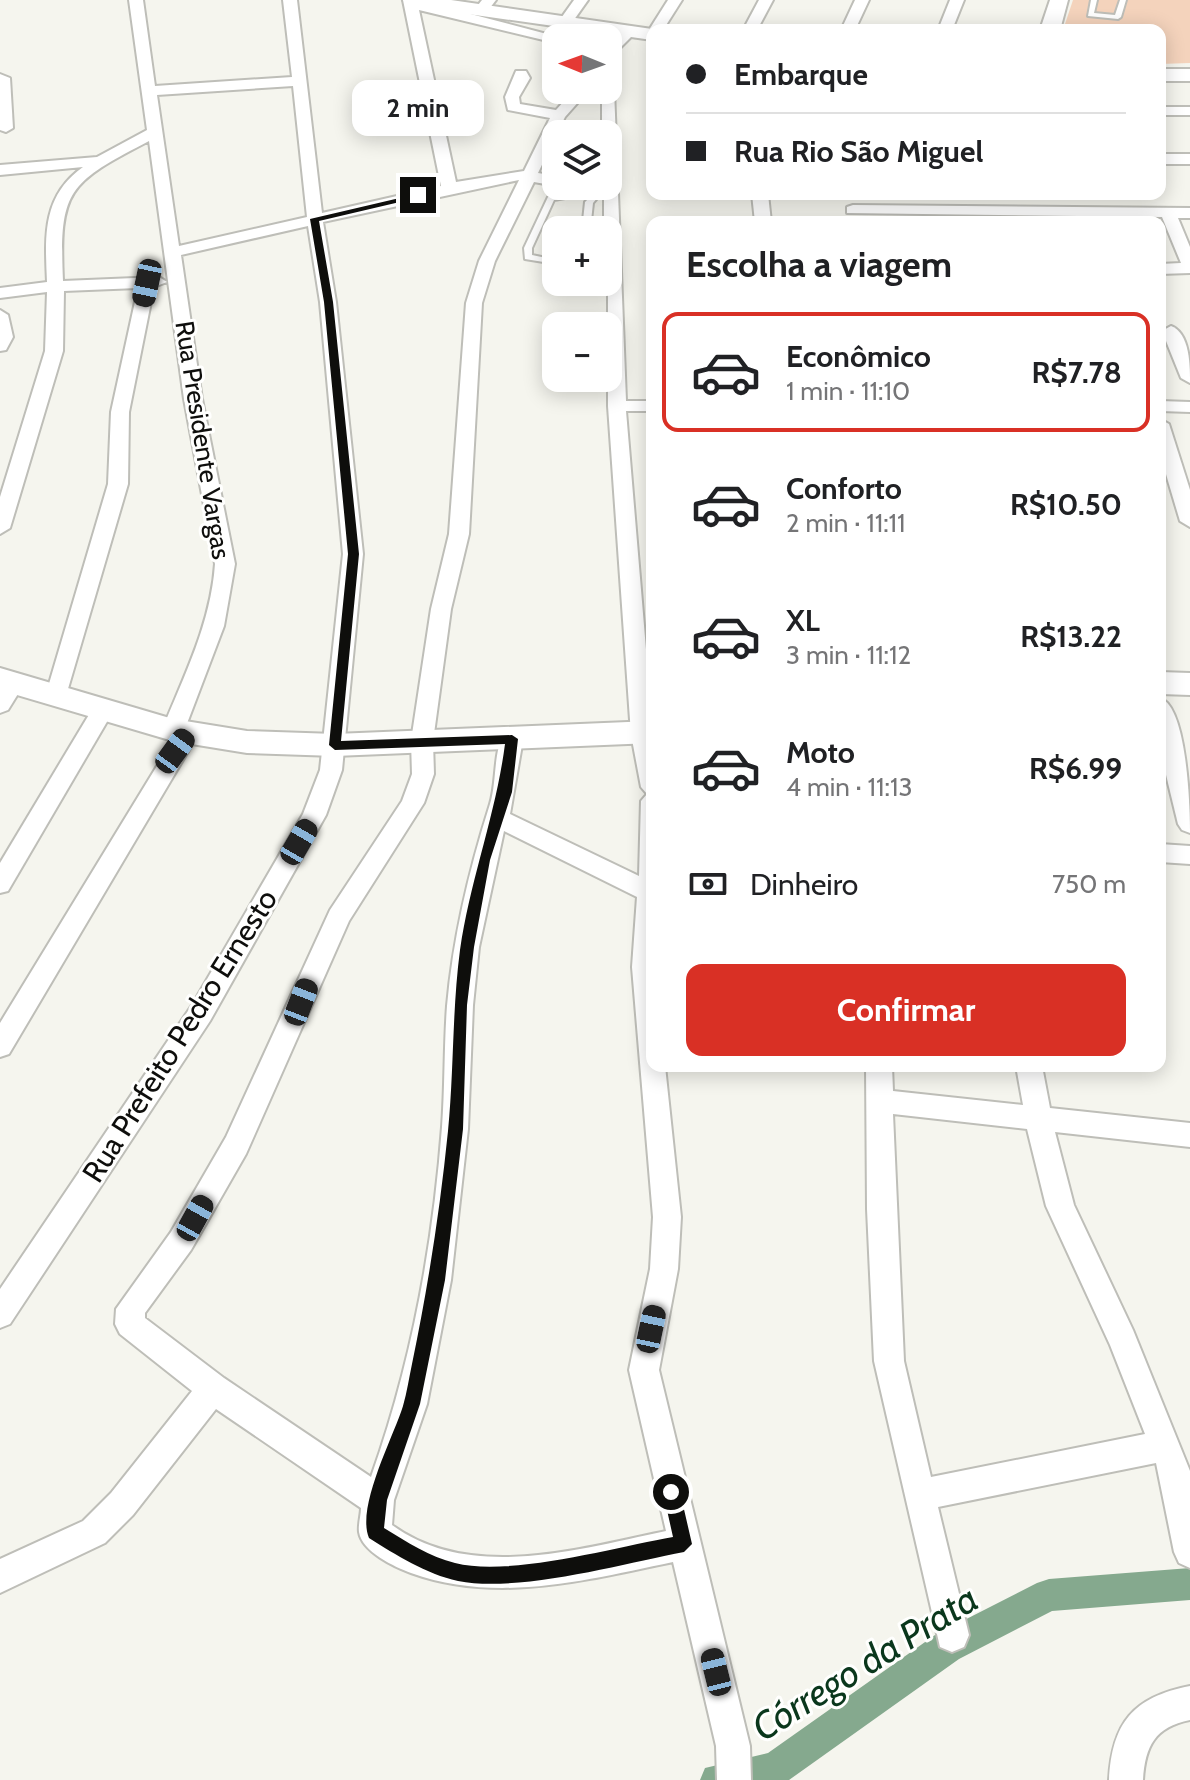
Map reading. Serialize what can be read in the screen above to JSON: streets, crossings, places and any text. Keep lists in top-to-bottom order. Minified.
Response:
{"streets":{"street":["Rua Presidente Vargas","Rua Prefeito Pedro Ernesto"]},"water":["Córrego da Prata"],"north":"left","page":{"map_buttons":["+","−"],"banner":["Embarque","Rua Rio São Miguel"],"bubble":"2 min","heading":"Escolha a viagem","list":[{"name":"Econômico","note":"1 min · 11:10","value":"R$7.78"},{"name":"Conforto","note":"2 min · 11:11","value":"R$10.50"},{"name":"XL","note":"3 min · 11:12","value":"R$13.22"},{"name":"Moto","note":"4 min · 11:13","value":"R$6.99"}],"pay":["Dinheiro","750 m"],"buttons":"Confirmar"}}
